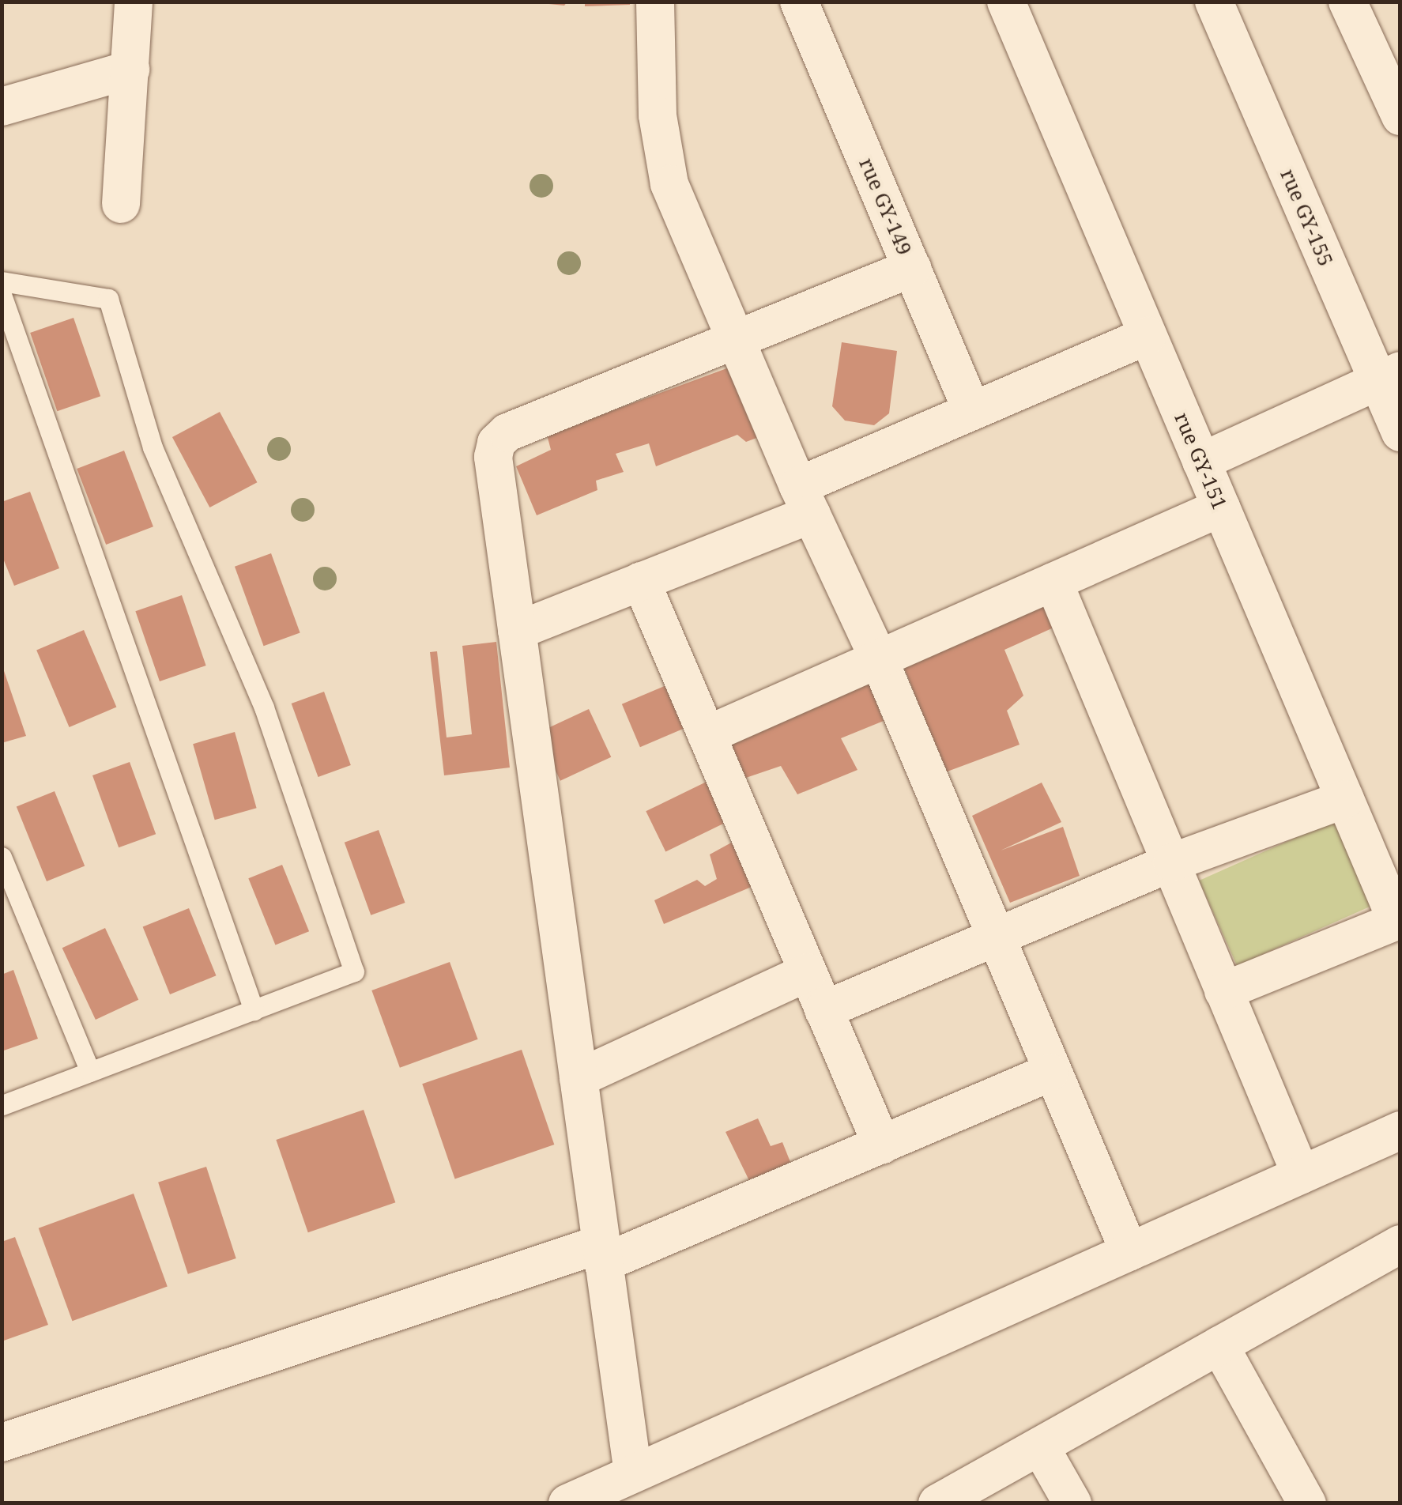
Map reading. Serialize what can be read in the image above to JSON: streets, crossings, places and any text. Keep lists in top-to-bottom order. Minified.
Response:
{"streets":{"street":["rue GY-149","rue GY-155","rue GY-151"]}}
